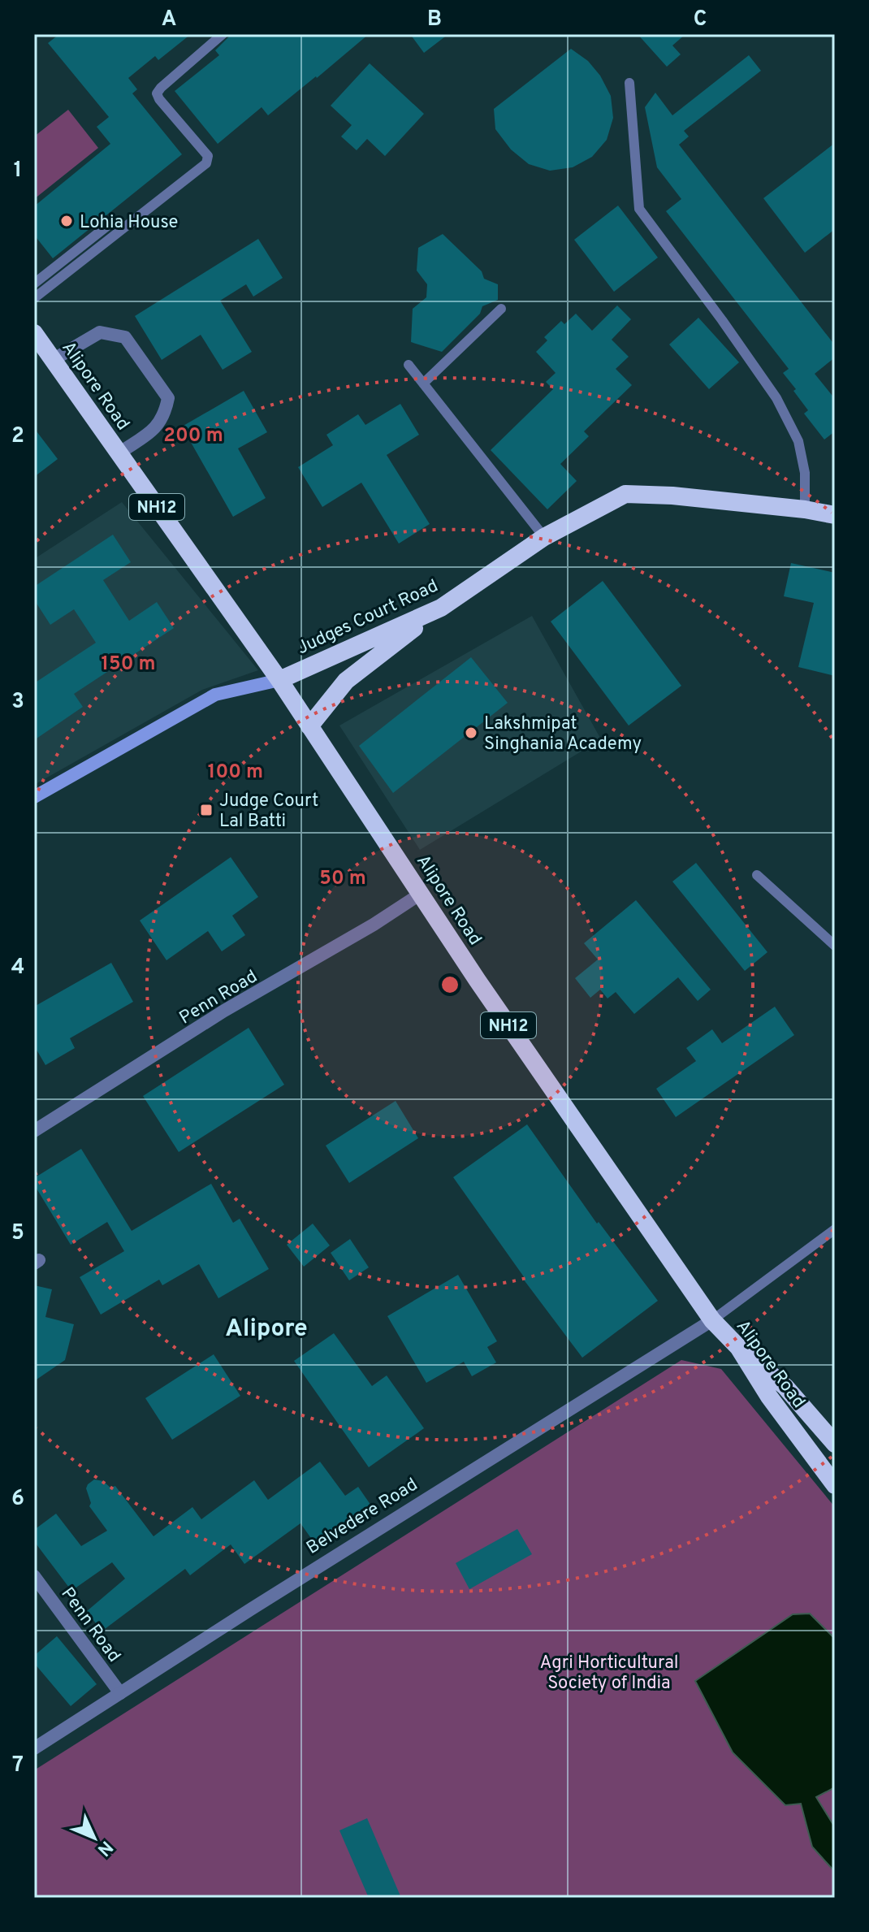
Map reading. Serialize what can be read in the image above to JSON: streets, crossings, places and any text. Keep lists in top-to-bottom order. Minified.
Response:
{"streets":{"highway":["Alipore Road","NH12","Judges Court Road"],"street":["Penn Road","Belvedere Road"]},"crossings":[["Alipore Road","NH12"],["Alipore Road","Judges Court Road"],["Alipore Road","Penn Road"],["Alipore Road","Belvedere Road"],["Penn Road","Belvedere Road"]],"districts":["Alipore"],"parks":["Agri Horticultural Society of India"],"places":{"other":["Lohia House","Lakshmipat Singhania Academy"],"transit":["Judge Court Lal Batti"]},"north":"bottom right","grid":{"columns":["A","B","C"],"rows":["1","2","3","4","5","6","7"]},"rings":["200 m","150 m","100 m","50 m"]}
